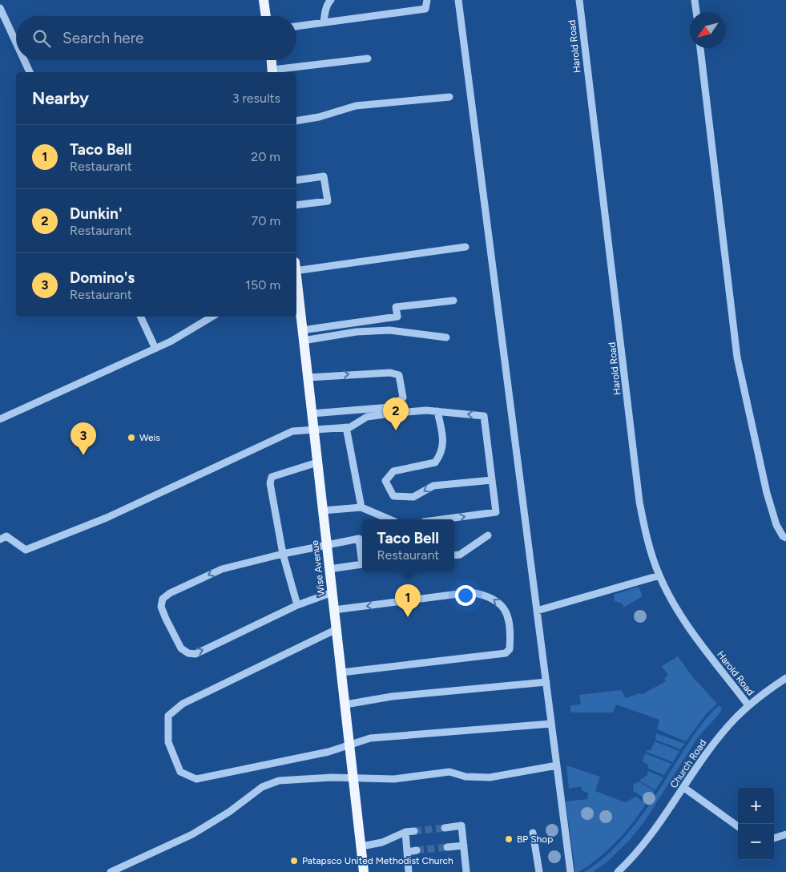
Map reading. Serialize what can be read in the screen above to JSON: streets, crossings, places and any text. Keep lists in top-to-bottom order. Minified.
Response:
{"streets":{"main road":["Wise Avenue"],"street":["Harold Road","Church Road"]},"crossings":[["Harold Road","Church Road"]],"places":["Weis","BP Shop","Patapsco United Methodist Church"],"north":"bottom left","page":{"search":"Search here","heading":["Nearby","3 results"],"list":[{"mark":"1","name":"Taco Bell","note":"Restaurant","value":"20 m"},{"mark":"2","name":"Dunkin'","note":"Restaurant","value":"70 m"},{"mark":"3","name":"Domino's","note":"Restaurant","value":"150 m"}],"pins":["2","3","1"],"popup":["Taco Bell","Restaurant"],"map_buttons":["+","−"]}}
